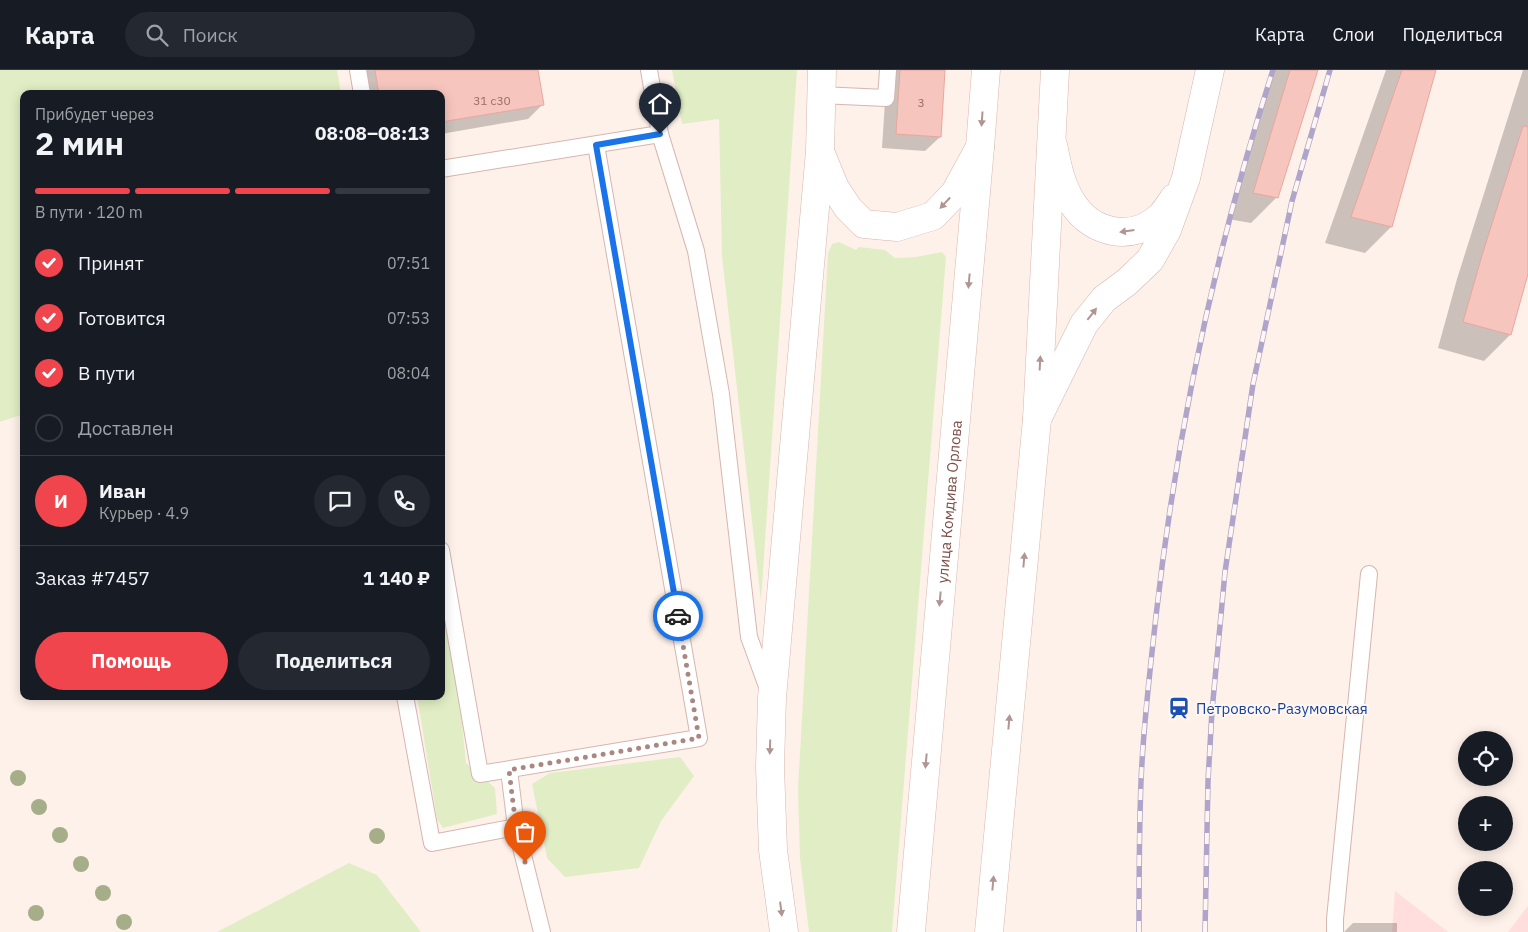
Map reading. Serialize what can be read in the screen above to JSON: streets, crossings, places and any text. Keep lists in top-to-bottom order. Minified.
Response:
{"streets":{"main road":["улица Комдива Орлова"]},"places":{"station":["Петровско-Разумовская"]},"house_numbers":["31 с30","3"],"page":{"header":"Карта","search":"Поиск","nav":["Карта","Слои","Поделиться"],"heading":["2 мин","Прибудет через","08:08–08:13"],"panel":["Иван","Курьер · 4.9","Заказ #7457","1 140 ₽"],"bar":"В пути · 120 m","list":[["Принят","07:51"],["Готовится","07:53"],["В пути","08:04"],"Доставлен"],"round":"И","buttons":["Помощь","Поделиться"],"map_buttons":["+","−"]}}
